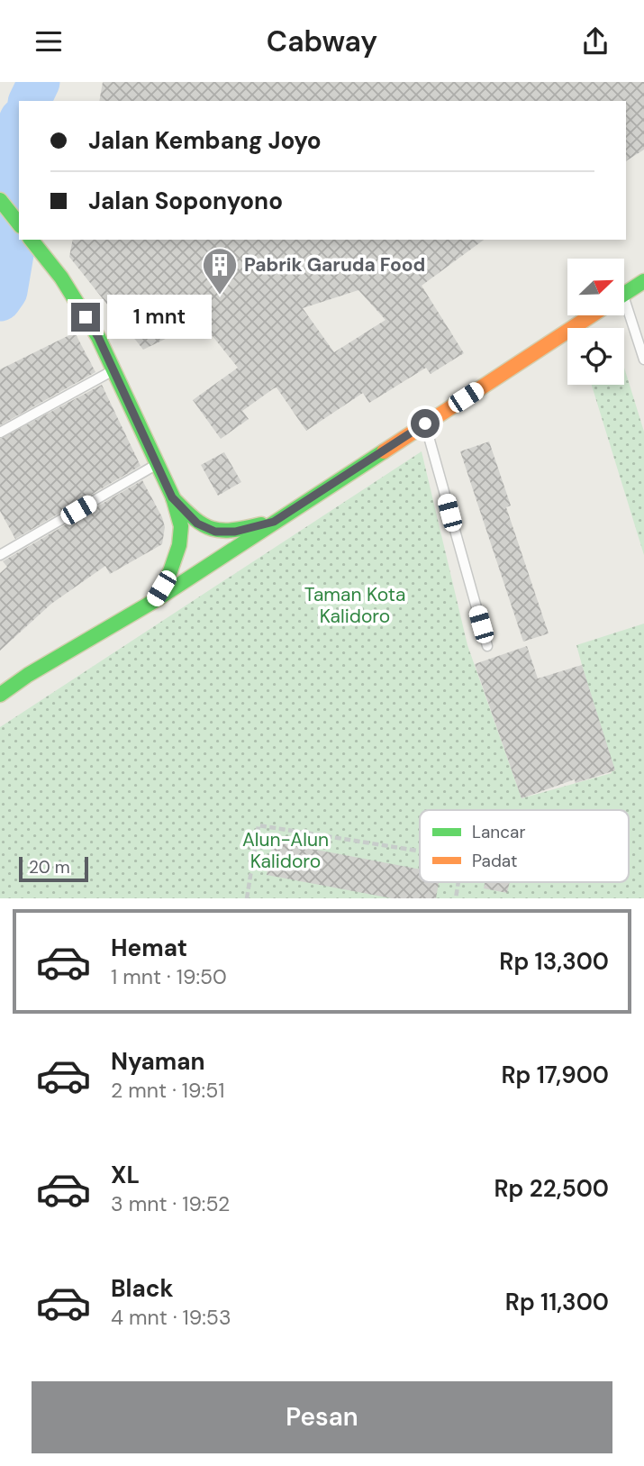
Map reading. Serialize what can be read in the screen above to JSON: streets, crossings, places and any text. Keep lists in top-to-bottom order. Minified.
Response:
{"parks":["Taman Kota Kalidoro","Alun-Alun Kalidoro"],"places":{"building":["Pabrik Garuda Food"]},"legend":["Lancar","Padat"],"scale_bar":"20 m","north":"top right","page":{"header":"Cabway","banner":["Jalan Kembang Joyo","Jalan Soponyono"],"bubble":"1 mnt","scale":"20 m","list":[{"name":"Hemat","note":"1 mnt · 19:50","value":"Rp 13,300"},{"name":"Nyaman","note":"2 mnt · 19:51","value":"Rp 17,900"},{"name":"XL","note":"3 mnt · 19:52","value":"Rp 22,500"},{"name":"Black","note":"4 mnt · 19:53","value":"Rp 11,300"}],"buttons":"Pesan"}}
